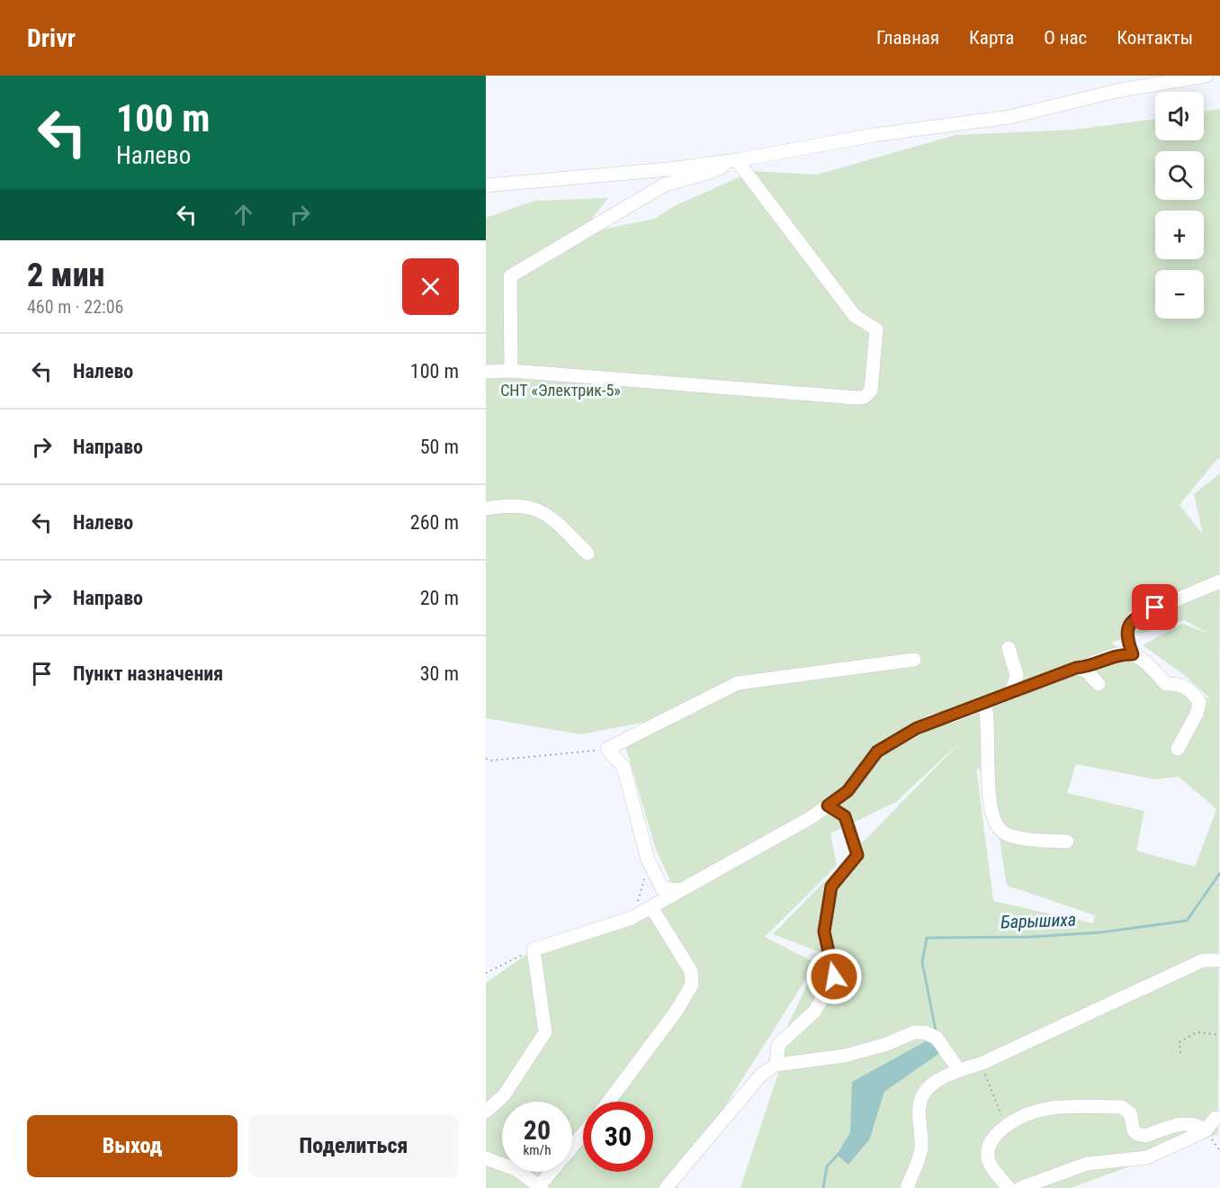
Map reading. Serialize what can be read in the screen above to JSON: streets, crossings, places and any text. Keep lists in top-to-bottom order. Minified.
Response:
{"water":["Барышиха"],"parks":["СНТ «Электрик-5»"],"page":{"header":"Drivr","nav":["Главная","Карта","О нас","Контакты"],"turn":["100 m","Налево"],"map_buttons":["+","−"],"heading":["2 мин","460 m · 22:06"],"list":[{"name":"Налево","value":"100 m"},{"name":"Направо","value":"50 m"},{"name":"Налево","value":"260 m"},{"name":"Направо","value":"20 m"},{"name":"Пункт назначения","value":"30 m"}],"speed":"20 km/h","limit":"30","buttons":["Выход","Поделиться"]}}
